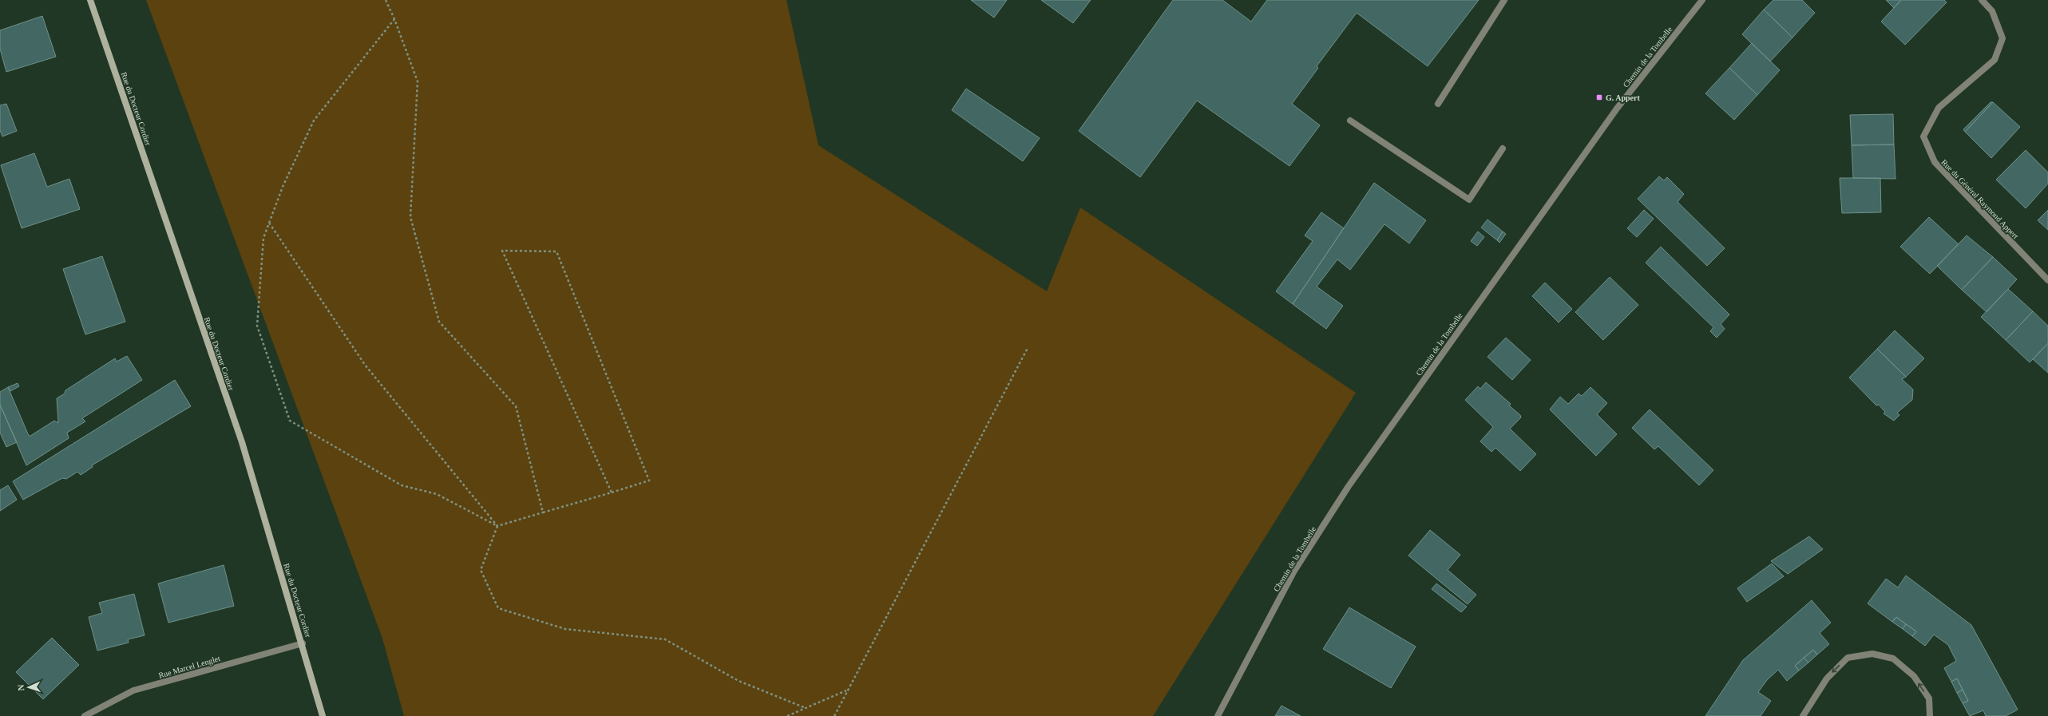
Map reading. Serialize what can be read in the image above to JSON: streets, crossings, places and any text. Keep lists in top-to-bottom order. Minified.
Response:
{"streets":{"street":["Chemin de la Tombelle","Rue du Docteur Cordier","Rue du Général Raymond Appert","Rue Marcel Lenglet"]},"crossings":[["Rue du Docteur Cordier","Rue Marcel Lenglet"]],"places":{"transit":["G. Appert"]},"north":"left"}
